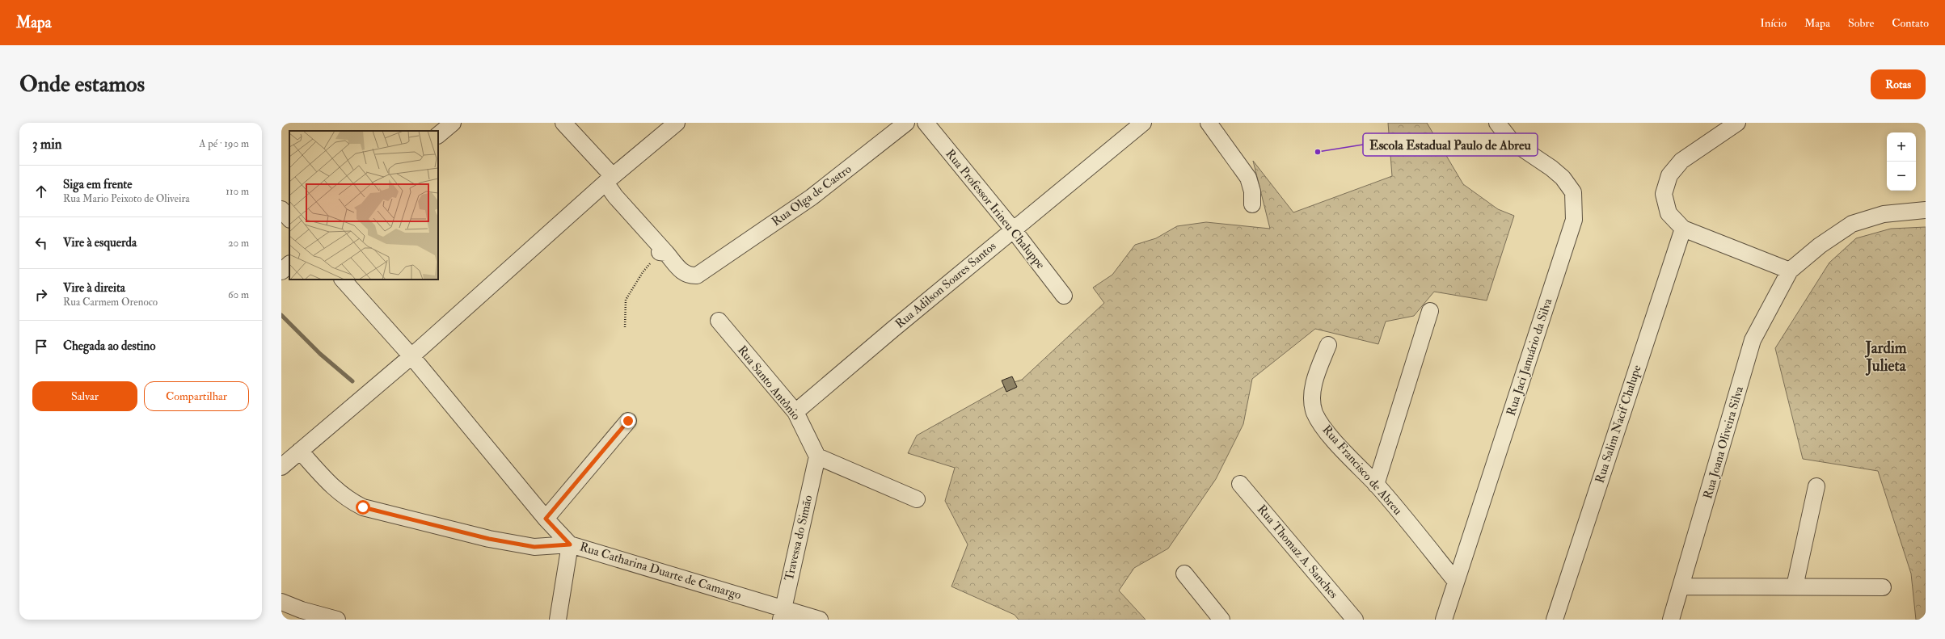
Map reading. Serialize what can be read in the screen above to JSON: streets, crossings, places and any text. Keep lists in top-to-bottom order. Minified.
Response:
{"streets":{"street":["Rua Olga de Castro","Rua Professor Irineu Chaluppe","Rua Adilson Soares Santos","Rua Jaci Januário da Silva","Rua Santo Antônio","Rua Salim Nacif Chalupe","Rua Joana Oliveira Silva","Rua Francisco de Abreu","Travessa do Simão","Rua Thomaz A. Sanches","Rua Catharina Duarte de Camargo"]},"crossings":[["Rua Professor Irineu Chaluppe","Rua Adilson Soares Santos"],["Rua Adilson Soares Santos","Rua Santo Antônio"],["Rua Jaci Januário da Silva","Rua Francisco de Abreu"],["Rua Santo Antônio","Travessa do Simão"],["Travessa do Simão","Rua Catharina Duarte de Camargo"]],"districts":["Jardim Julieta"],"places":["Escola Estadual Paulo de Abreu"],"page":{"header":"Mapa","nav":["Início","Mapa","Sobre","Contato"],"buttons":["Rotas",["Salvar","Compartilhar"]],"title":"Onde estamos","heading":["3 min","A pé · 190 m"],"map_buttons":["+","−"],"list":[["Siga em frente","Rua Mario Peixoto de Oliveira","110 m"],["Vire à esquerda","20 m"],["Vire à direita","Rua Carmem Orenoco","60 m"],"Chegada ao destino"]}}
